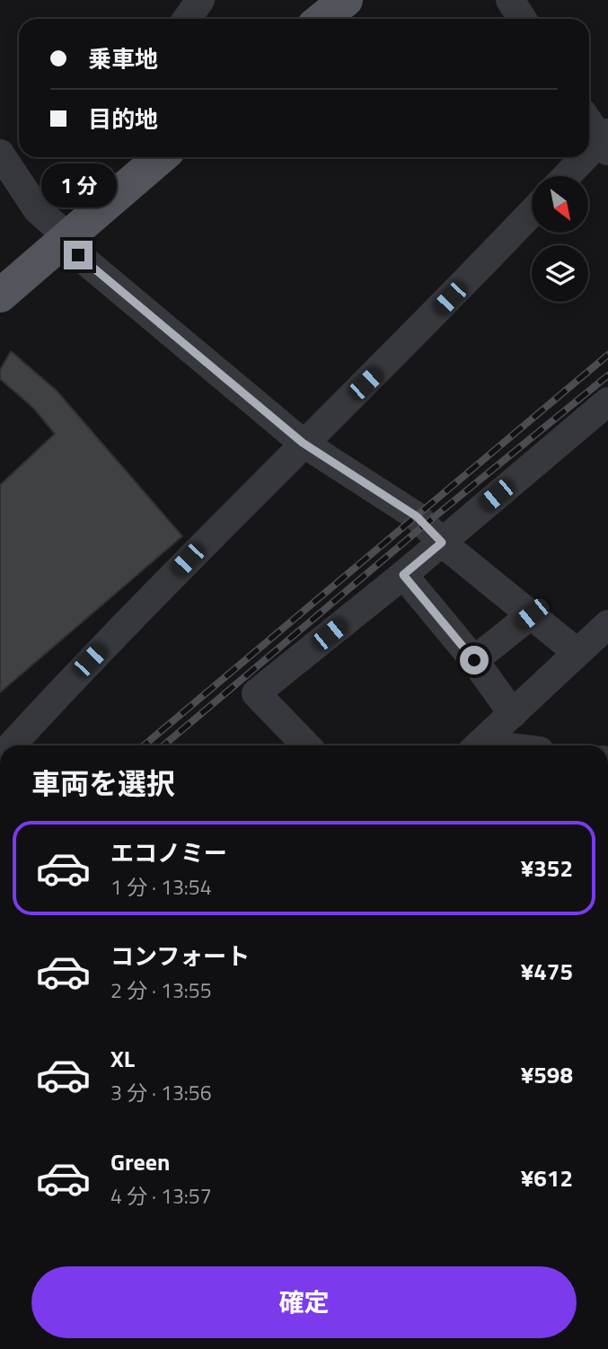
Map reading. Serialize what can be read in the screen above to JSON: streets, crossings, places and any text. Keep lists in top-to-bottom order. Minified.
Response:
{"north":"bottom right","page":{"banner":["乗車地","目的地"],"bubble":"1 分","heading":"車両を選択","list":[{"name":"エコノミー","note":"1 分 · 13:54","value":"¥352"},{"name":"コンフォート","note":"2 分 · 13:55","value":"¥475"},{"name":"XL","note":"3 分 · 13:56","value":"¥598"},{"name":"Green","note":"4 分 · 13:57","value":"¥612"}],"buttons":"確定"}}
